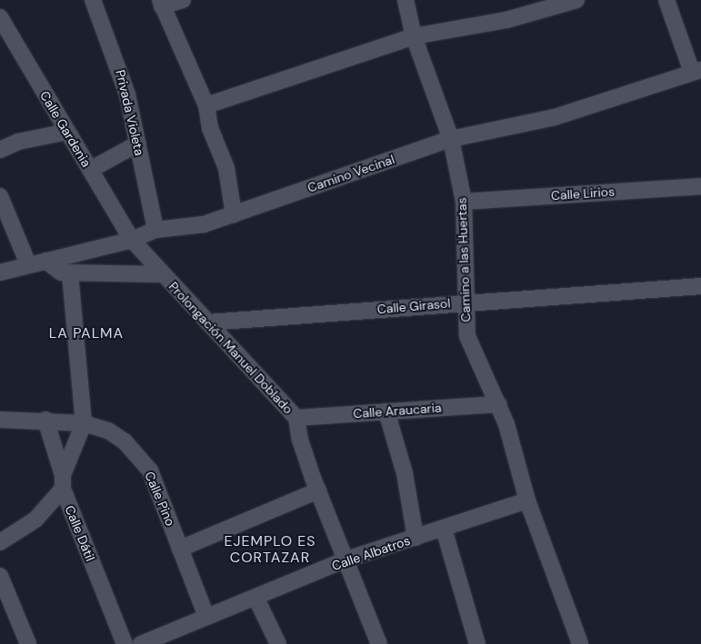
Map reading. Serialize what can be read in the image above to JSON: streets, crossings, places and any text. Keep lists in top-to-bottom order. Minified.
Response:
{"streets":{"street":["Privada Violeta","Calle Gardenia","Camino Vecinal","Calle Lirios","Camino a las Huertas","Calle Girasol","Prolongación Manuel Doblado","Calle Araucaria","Calle Pino","Calle Dátil","Calle Albatros"]},"crossings":[["Privada Violeta","Camino Vecinal"],["Calle Gardenia","Camino Vecinal"],["Calle Gardenia","Prolongación Manuel Doblado"],["Camino Vecinal","Camino a las Huertas"],["Camino Vecinal","Prolongación Manuel Doblado"],["Calle Lirios","Camino a las Huertas"],["Camino a las Huertas","Calle Girasol"],["Camino a las Huertas","Calle Araucaria"],["Camino a las Huertas","Calle Albatros"],["Calle Girasol","Prolongación Manuel Doblado"],["Prolongación Manuel Doblado","Calle Araucaria"],["Prolongación Manuel Doblado","Calle Albatros"],["Calle Pino","Calle Dátil"],["Calle Pino","Calle Albatros"]],"districts":["LA PALMA","EJEMPLO ES CORTAZAR"]}
